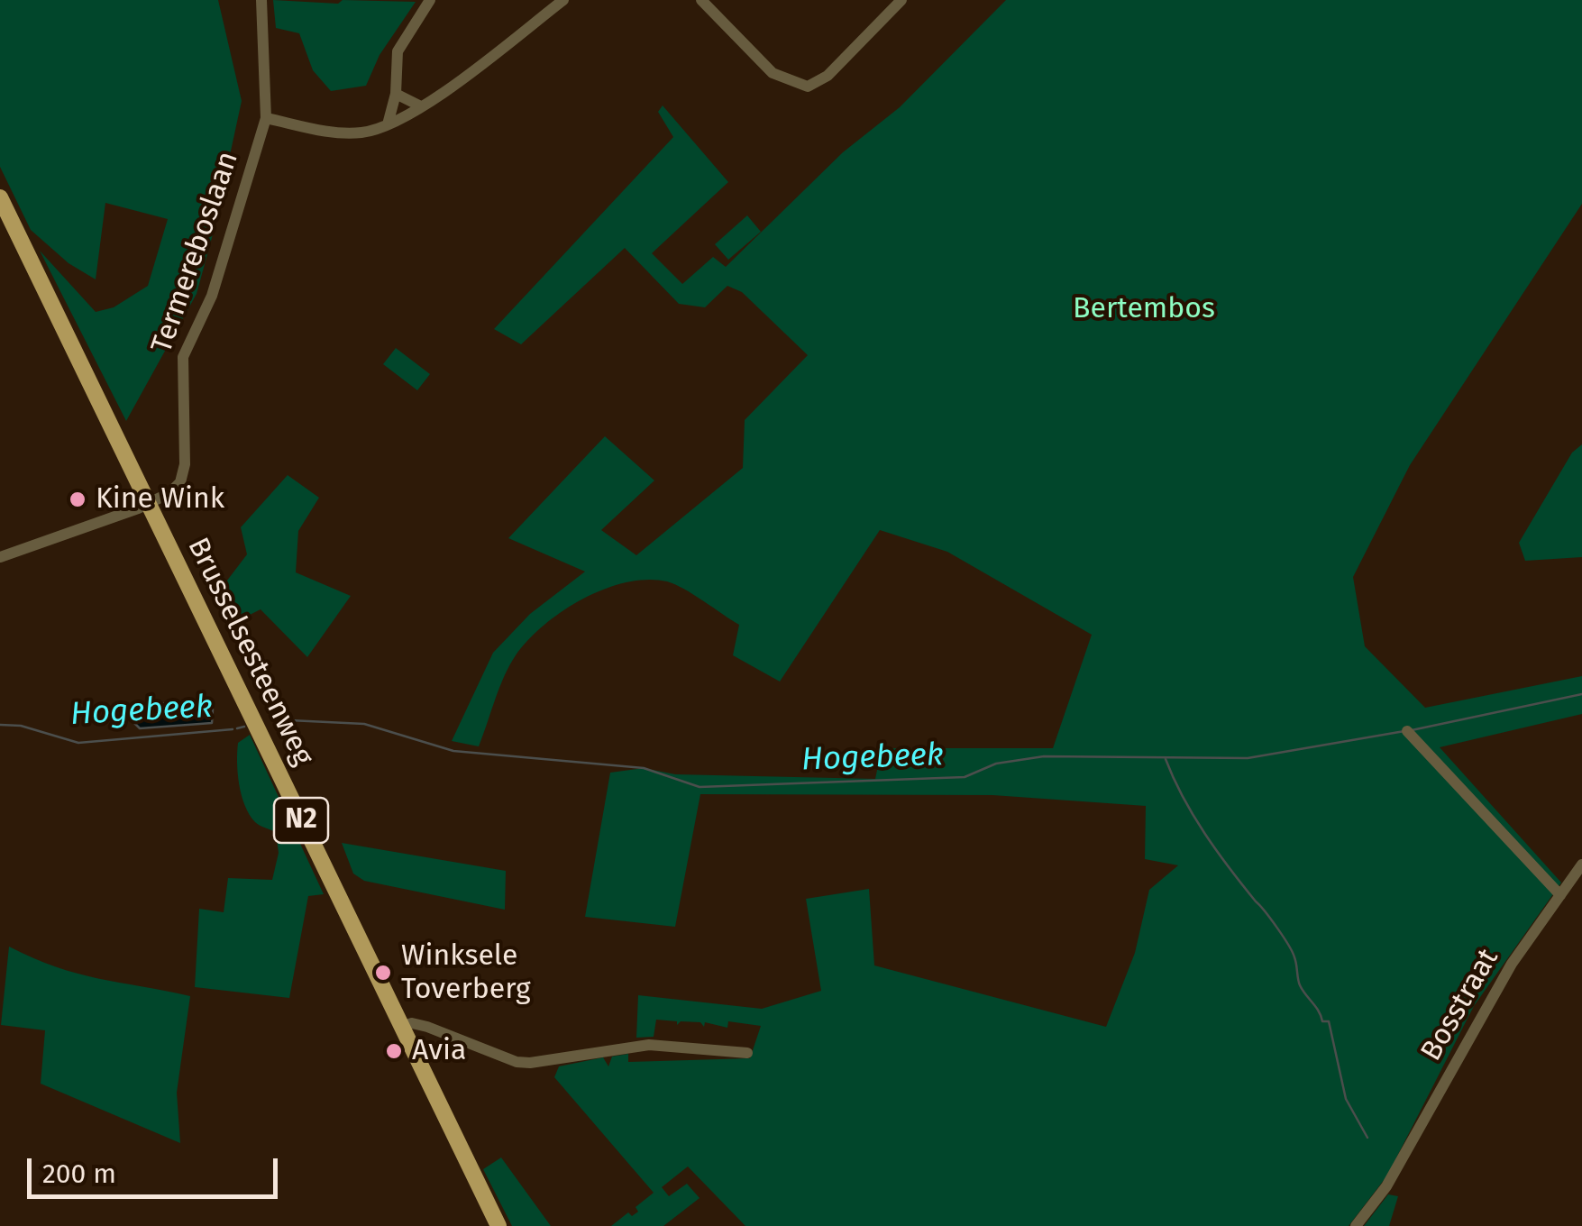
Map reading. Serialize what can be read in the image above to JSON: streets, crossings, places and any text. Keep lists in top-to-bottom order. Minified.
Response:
{"streets":{"main road":["Brusselsesteenweg","N2"],"street":["Termereboslaan","Bosstraat"]},"crossings":[["Termereboslaan","Brusselsesteenweg"]],"water":["Hogebeek"],"parks":["Bertembos"],"places":["Kine Wink","Winksele Toverberg","Avia"],"scale_bar":"200 m"}
